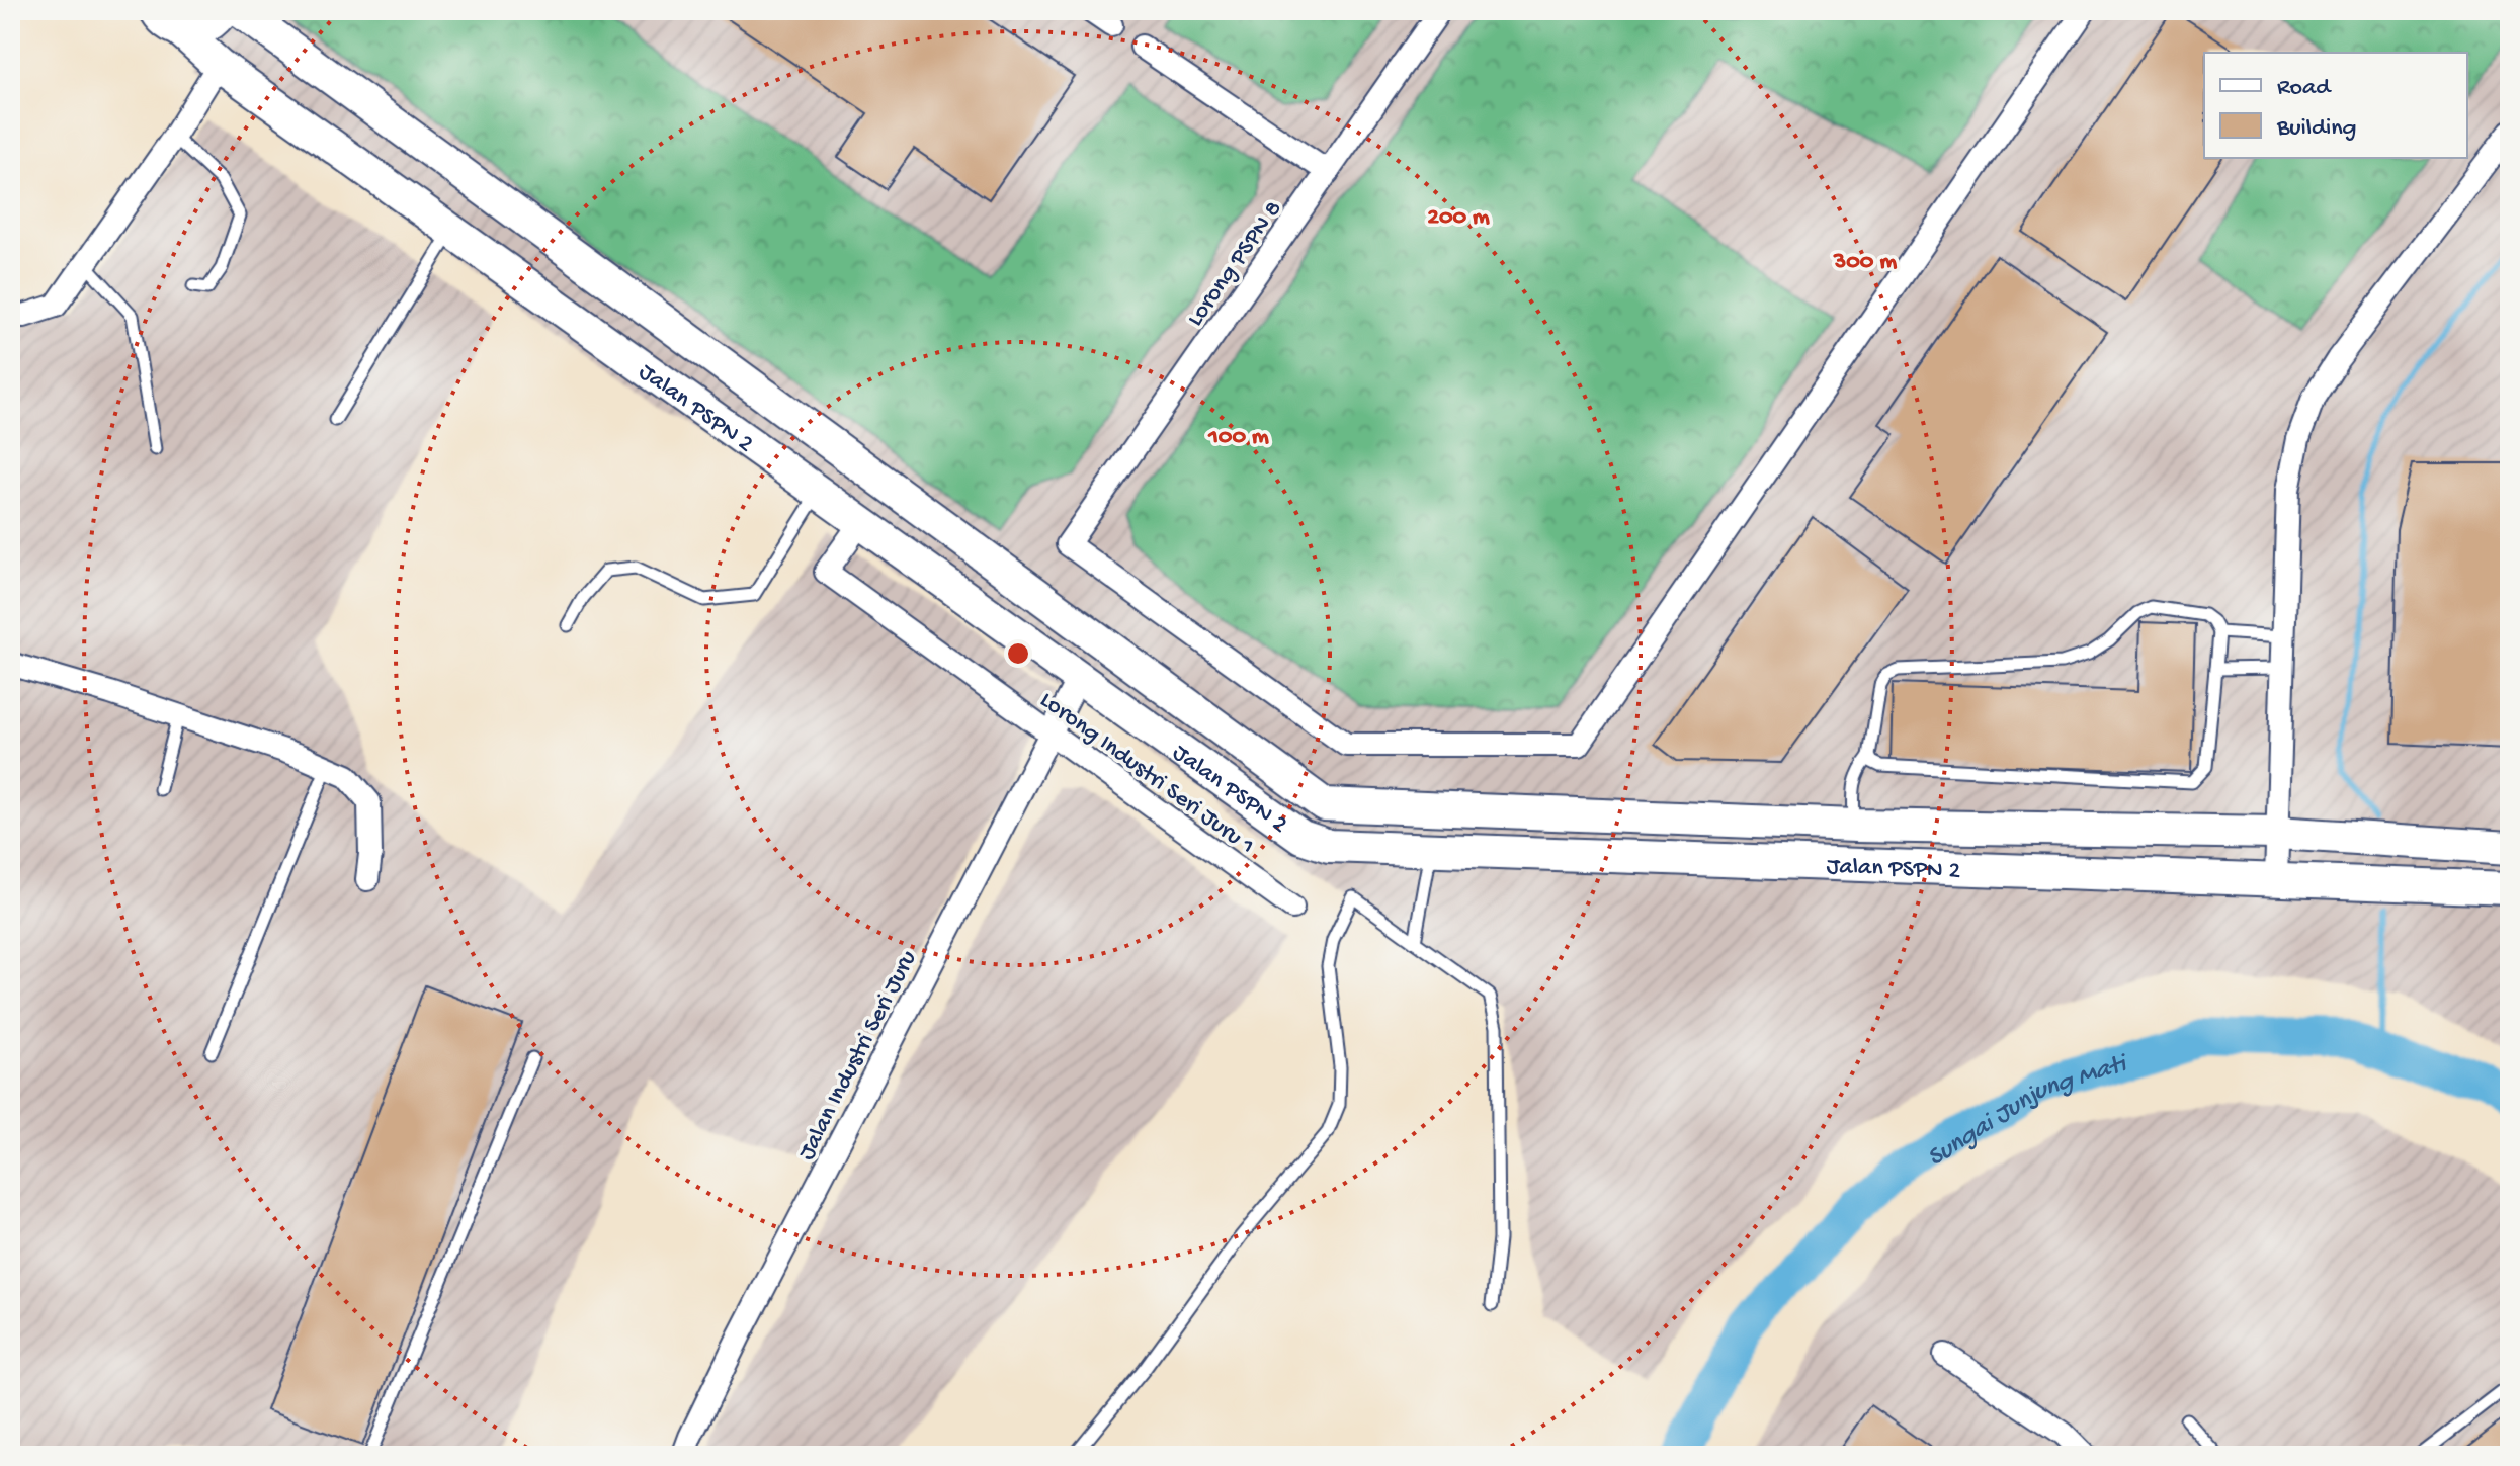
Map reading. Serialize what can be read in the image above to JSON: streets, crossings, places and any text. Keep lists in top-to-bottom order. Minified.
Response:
{"streets":{"street":["Lorong PSPN 8","Jalan PSPN 2","Lorong Industri Seri Juru 1","Jalan Industri Seri Juru"]},"crossings":[["Jalan PSPN 2","Lorong Industri Seri Juru 1"],["Jalan PSPN 2","Jalan Industri Seri Juru"],["Lorong Industri Seri Juru 1","Jalan Industri Seri Juru"]],"water":["Sungai Junjung Mati"],"legend":["Road","Building"],"rings":["200 m","300 m","100 m"]}
